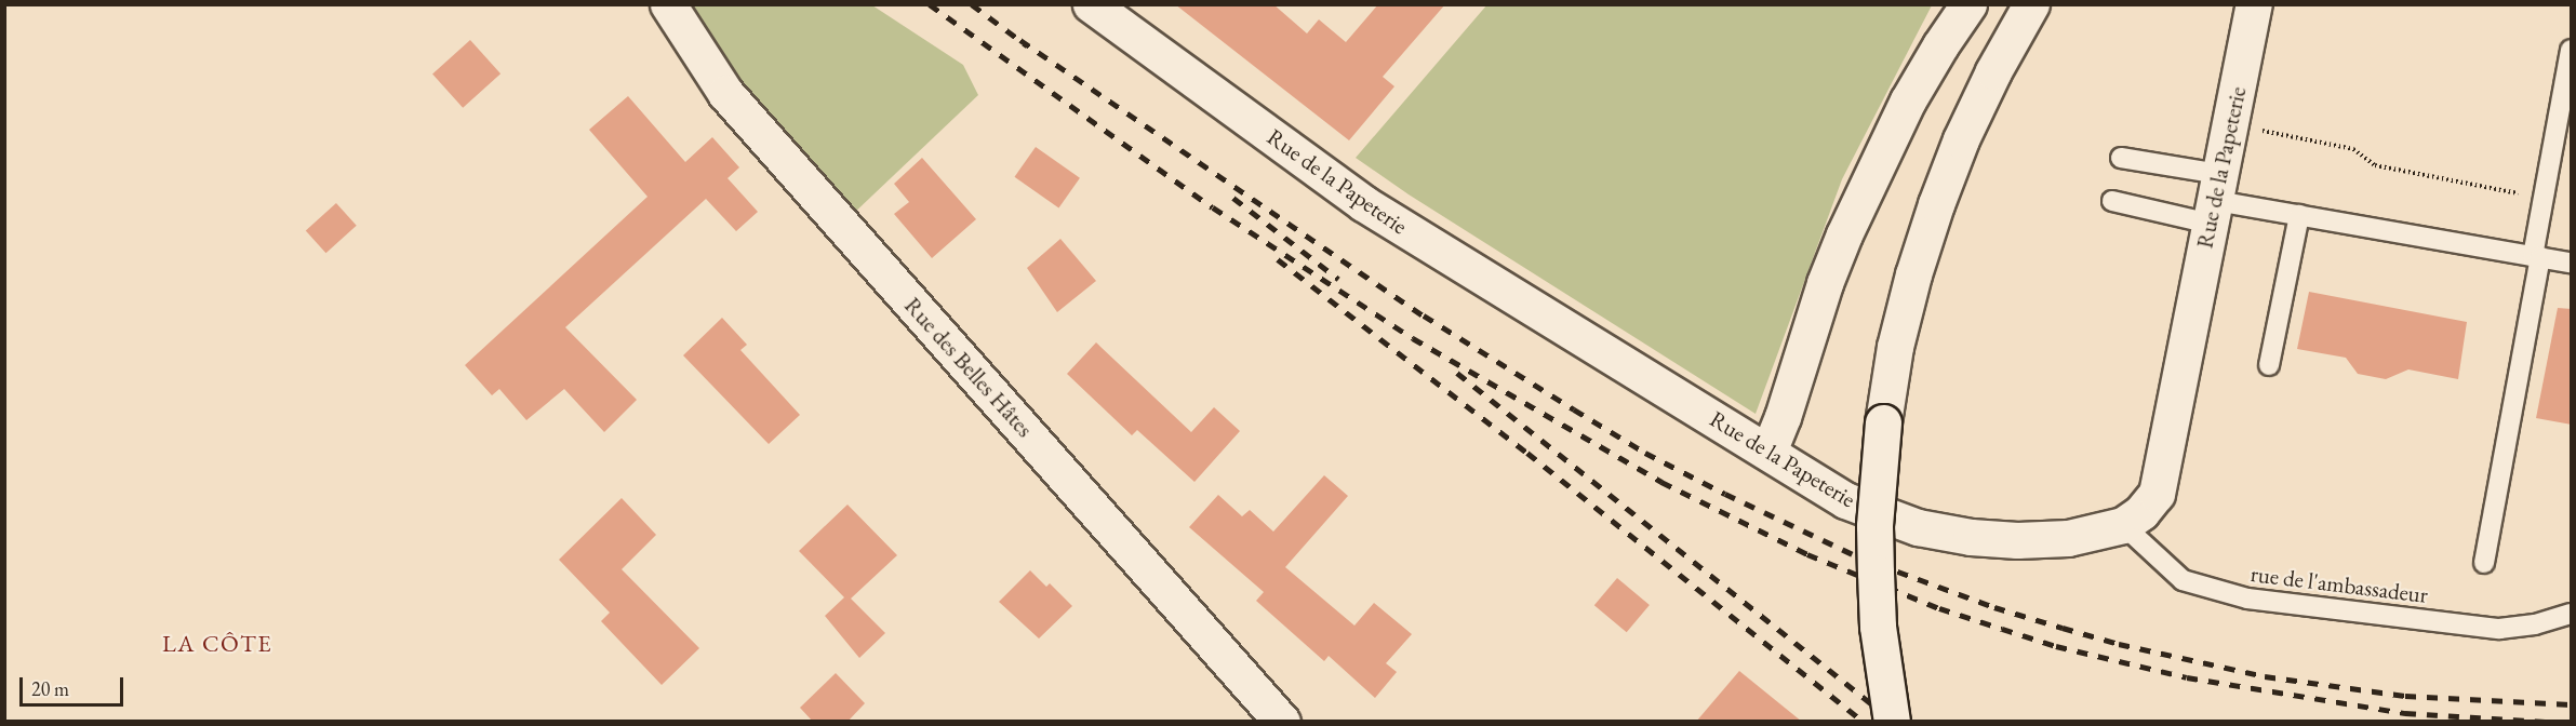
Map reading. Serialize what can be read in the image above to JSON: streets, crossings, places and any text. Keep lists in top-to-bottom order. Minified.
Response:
{"streets":{"street":["Rue de la Papeterie","Rue des Belles Hâtes"],"lane":["rue de l'ambassadeur"]},"crossings":[["Rue de la Papeterie","rue de l'ambassadeur"]],"districts":["LA CÔTE"],"scale_bar":"20 m"}
